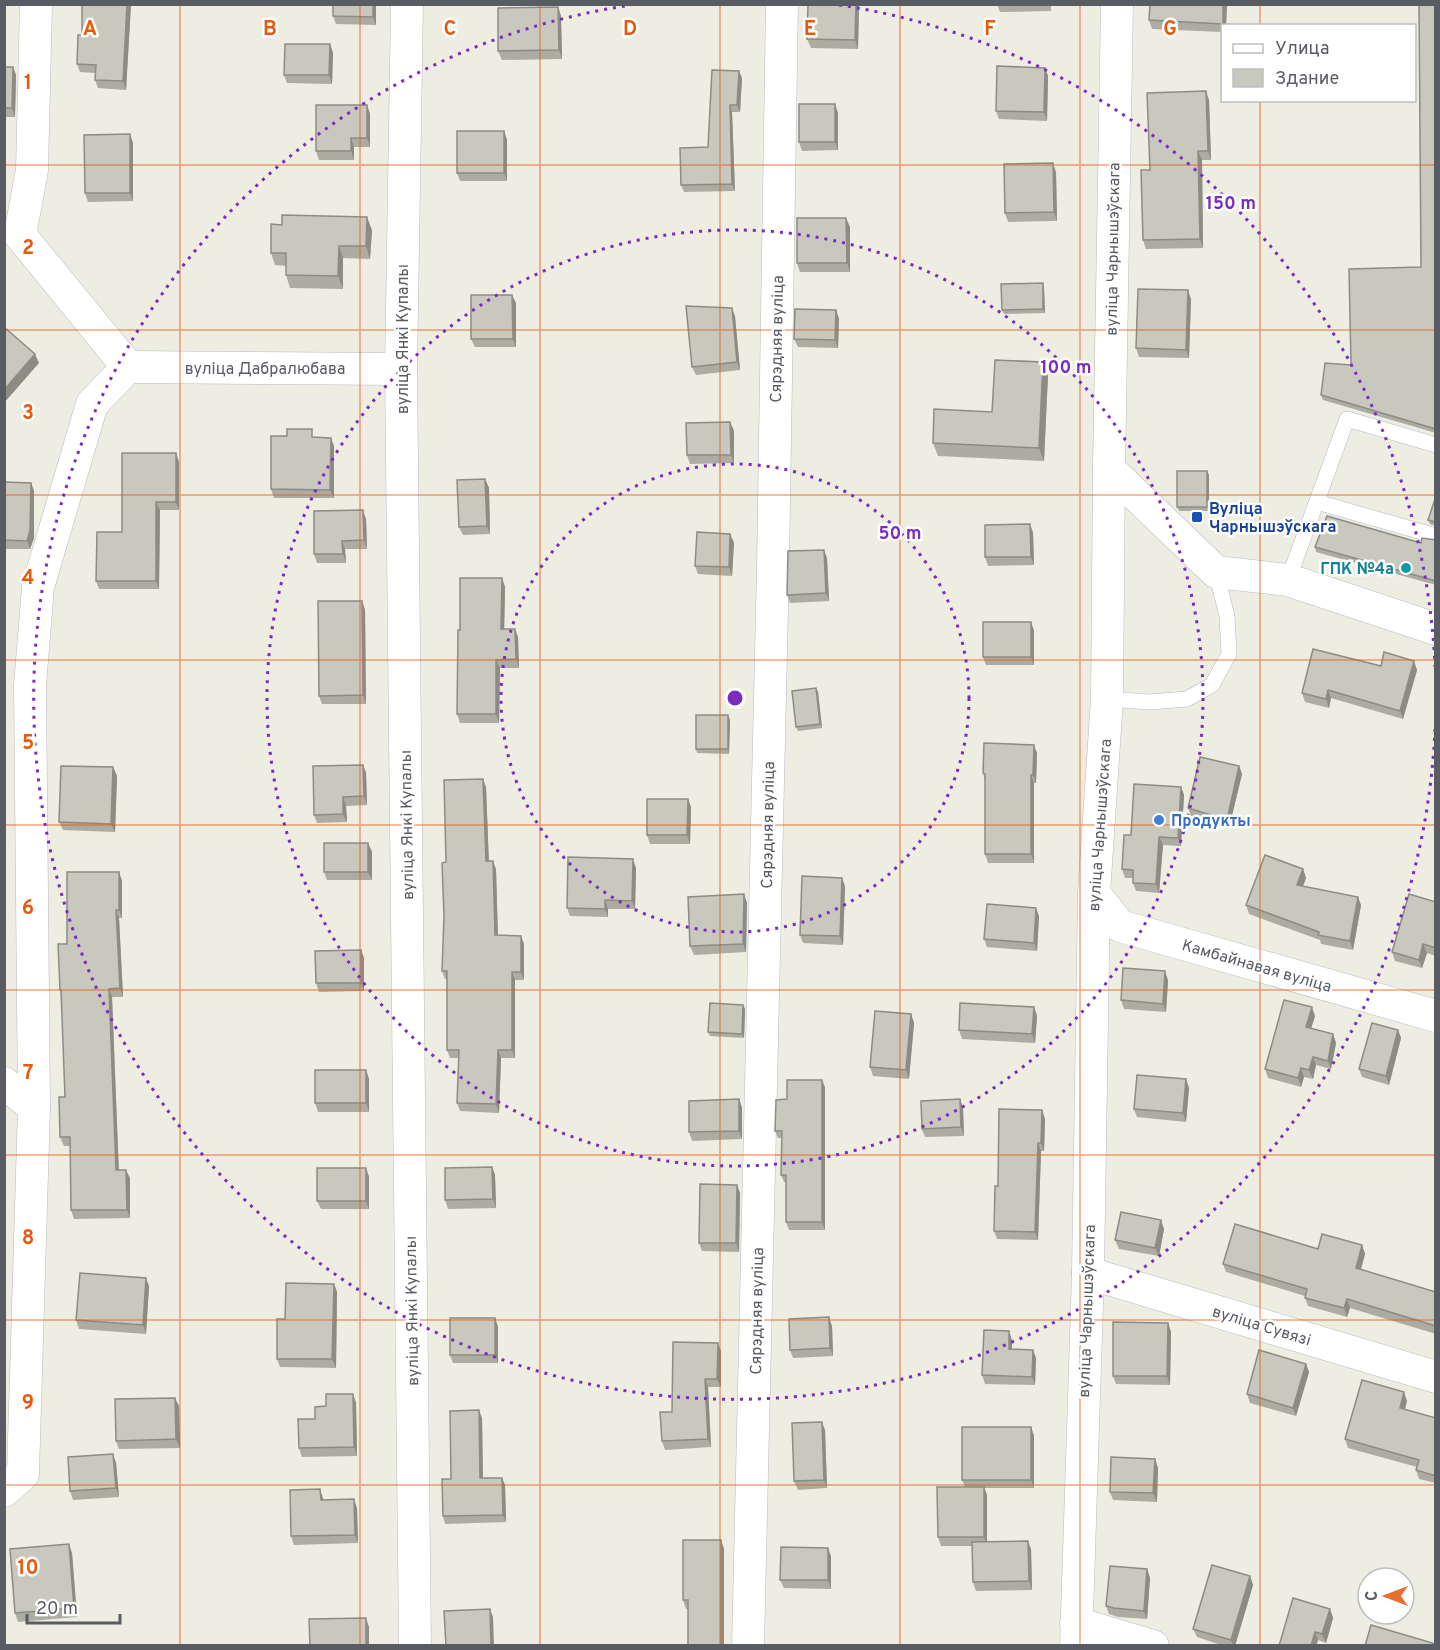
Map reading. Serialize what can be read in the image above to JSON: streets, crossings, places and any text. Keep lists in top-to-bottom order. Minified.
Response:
{"streets":{"street":["вуліца Чарнышэўскага","вуліца Янкі Купалы","Сярэдняя вуліца","вуліца Дабралюбава","Камбайнавая вуліца","вуліца Сувязі"]},"crossings":[["вуліца Чарнышэўскага","Камбайнавая вуліца"],["вуліца Чарнышэўскага","вуліца Сувязі"],["вуліца Янкі Купалы","вуліца Дабралюбава"]],"places":{"transit":["Вуліца Чарнышэўскага"],"other":["ГПК №4а","Продукты"]},"legend":["Улица","Здание"],"scale_bar":"20 m","north":"left","grid":{"columns":["A","B","C","D","E","F","G"],"rows":["1","2","3","4","5","6","7","8","9","10"]},"rings":["150 m","100 m","50 m"]}
